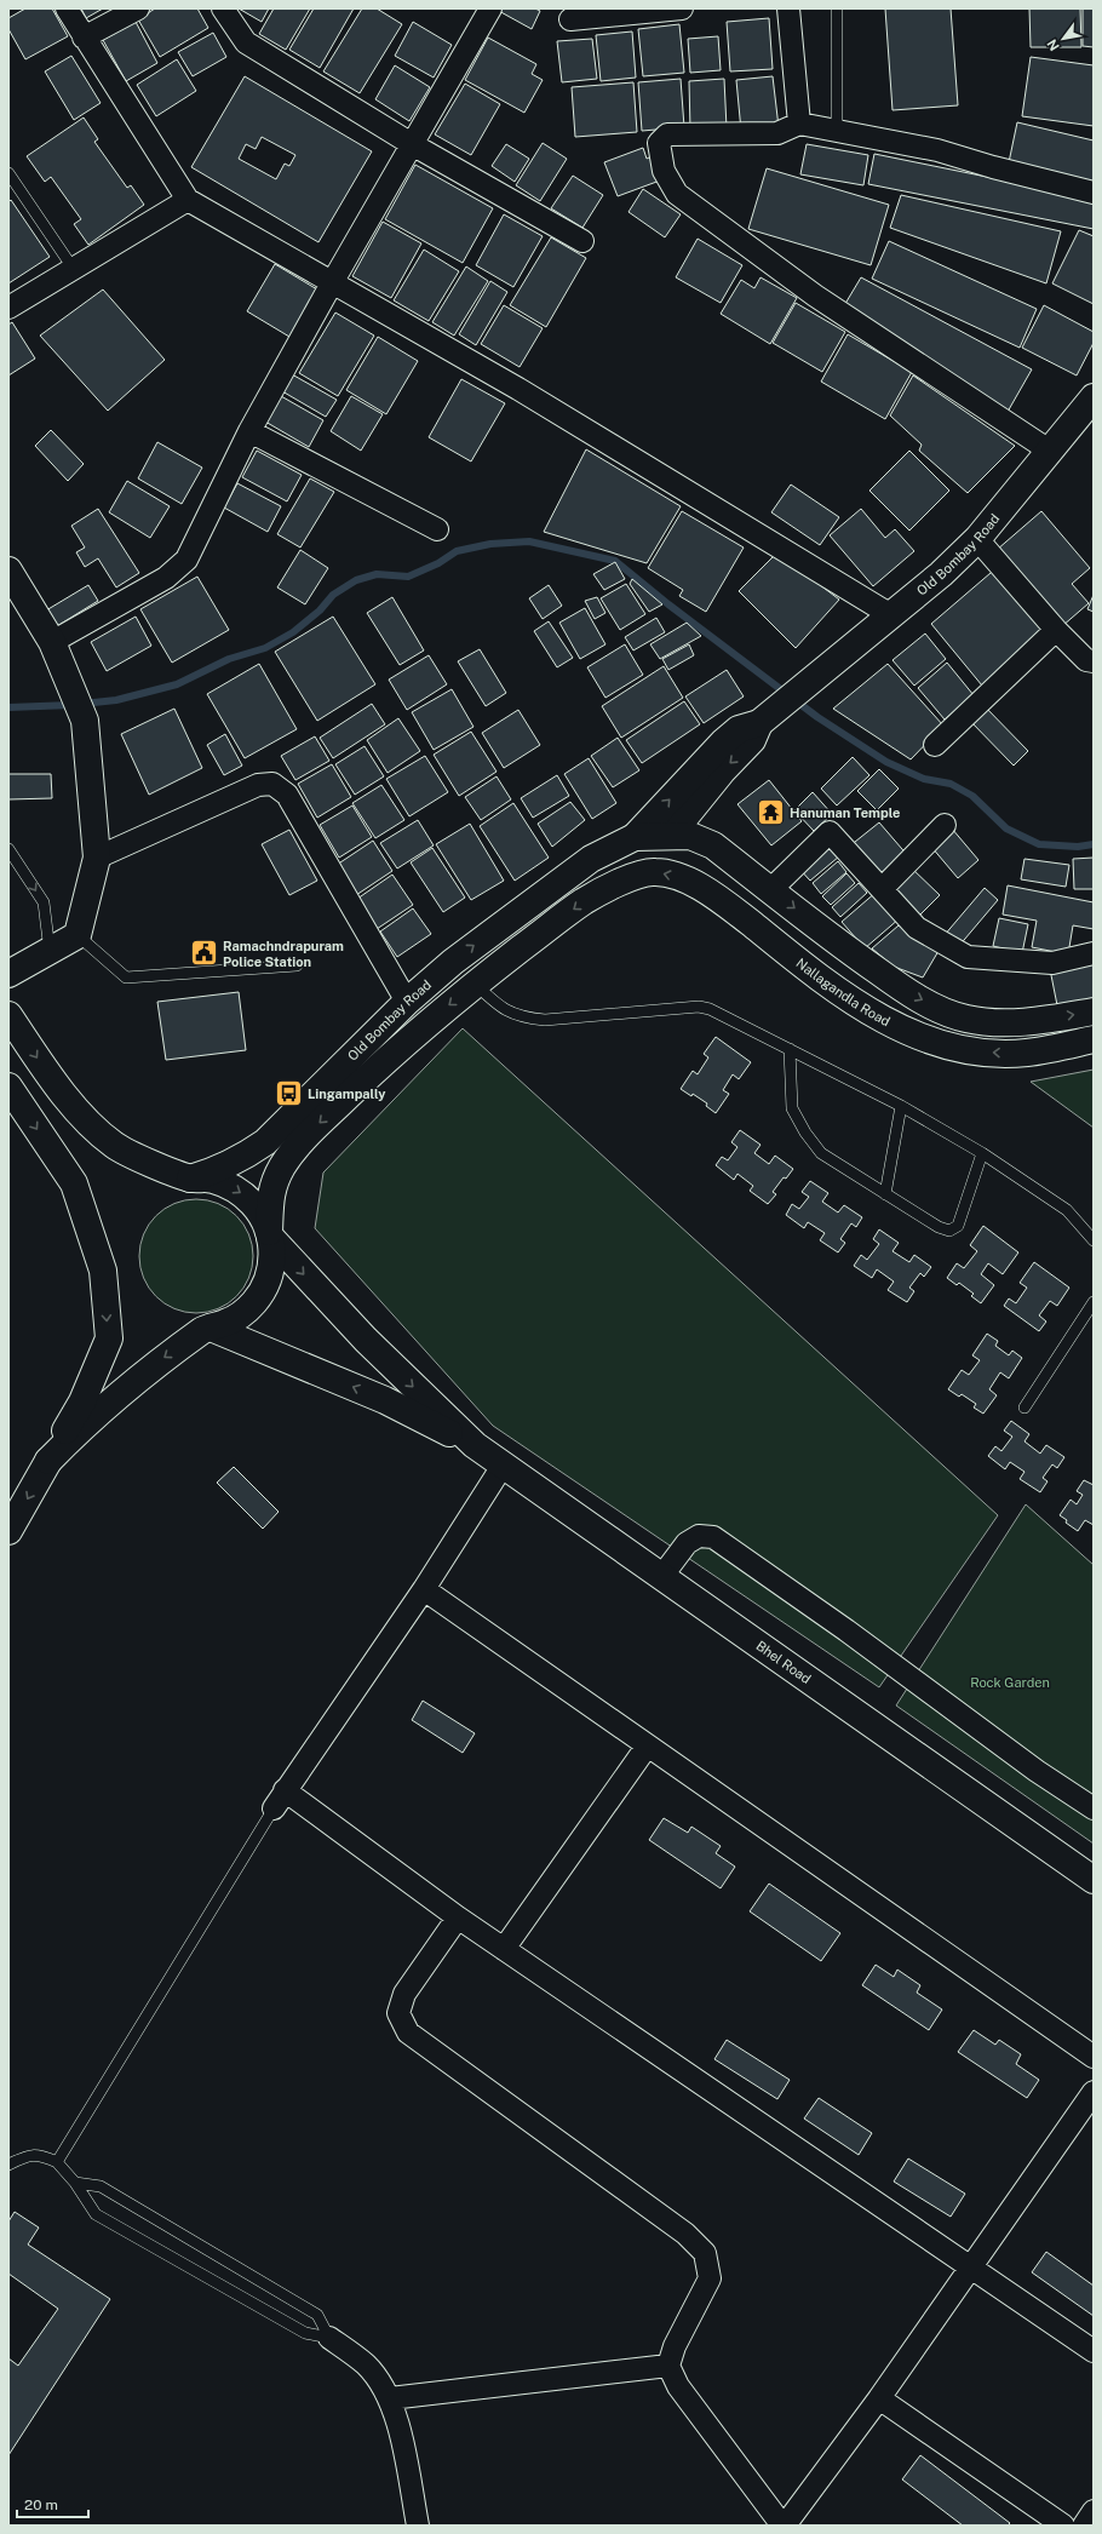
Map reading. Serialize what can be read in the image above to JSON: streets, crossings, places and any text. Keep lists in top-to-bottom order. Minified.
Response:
{"streets":{"main road":["Old Bombay Road","Nallagandla Road","Bhel Road"]},"crossings":[["Old Bombay Road","Nallagandla Road"]],"parks":["Rock Garden"],"places":{"temple":["Hanuman Temple"],"public building":["Ramachndrapuram Police Station"],"bus stop":["Lingampally"]},"scale_bar":"20 m","north":"bottom left"}
